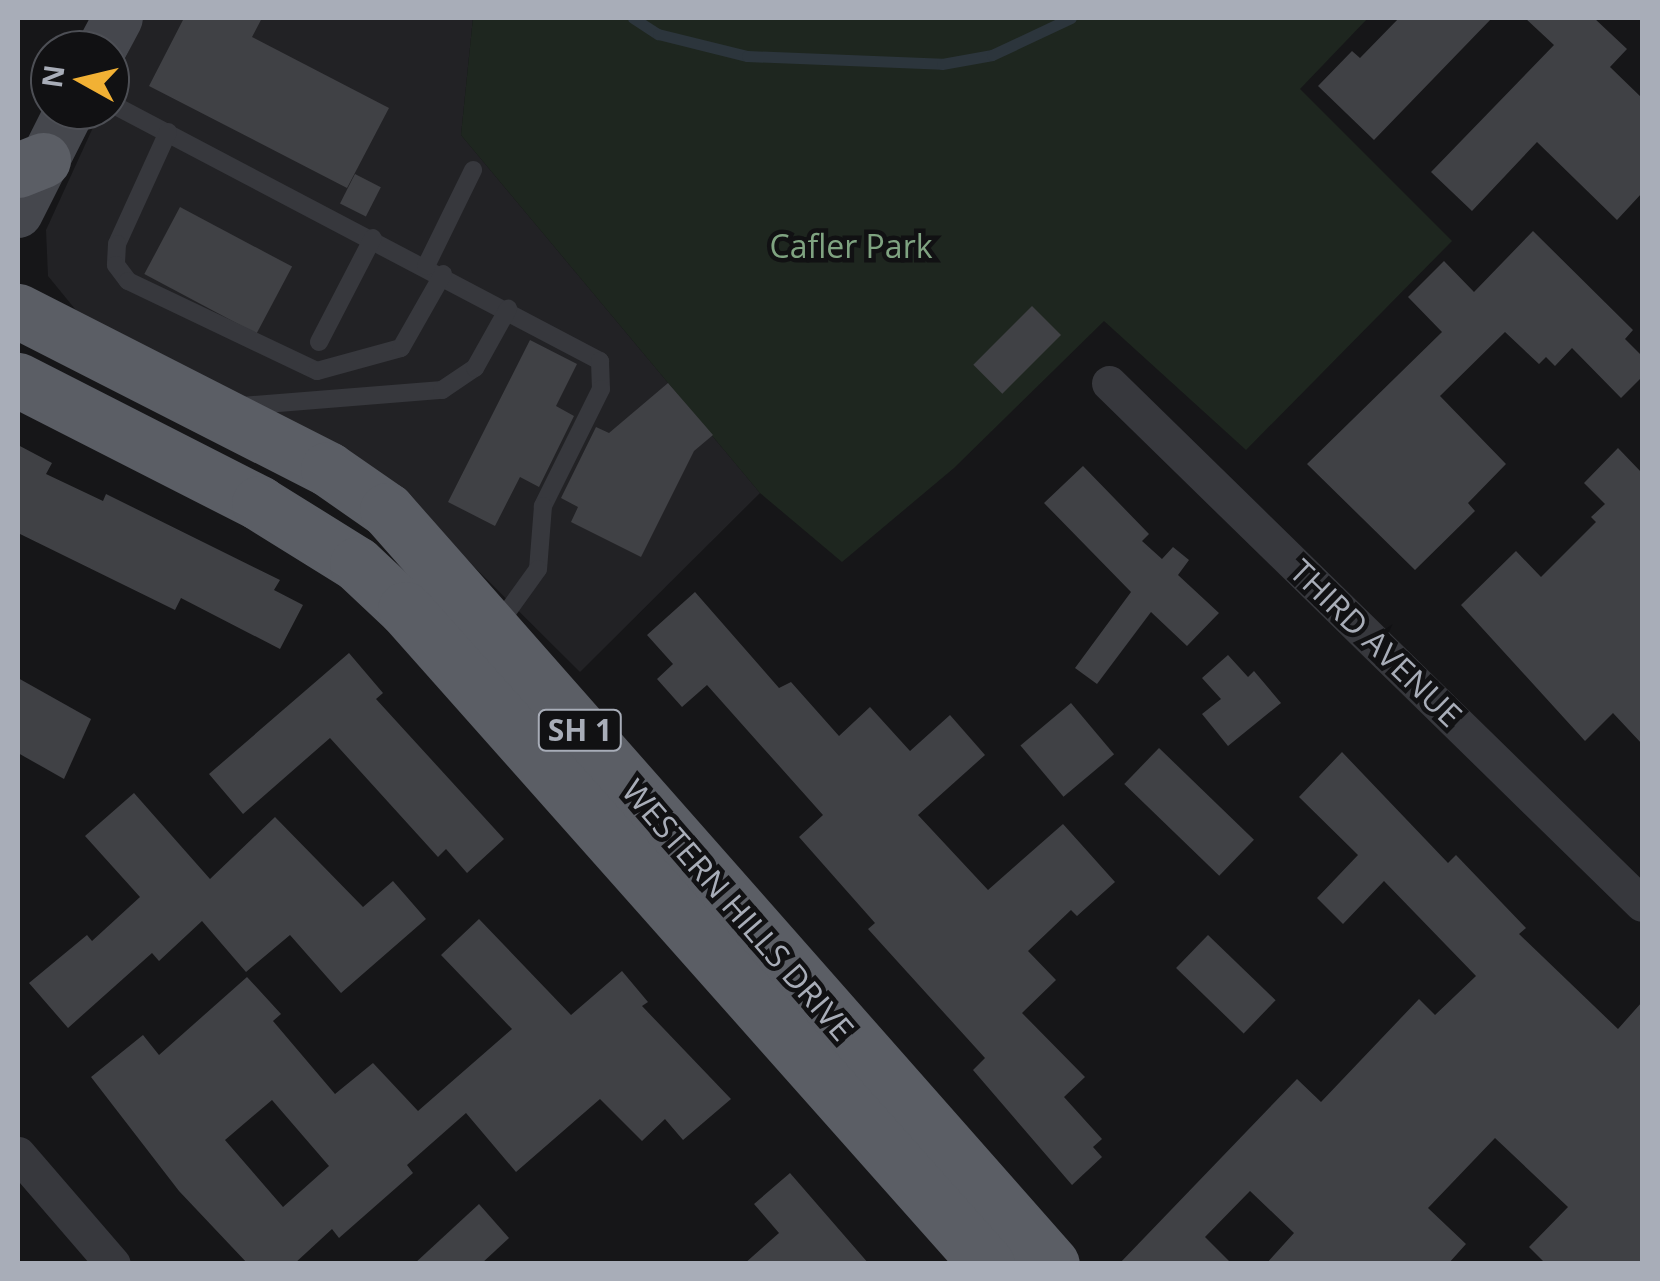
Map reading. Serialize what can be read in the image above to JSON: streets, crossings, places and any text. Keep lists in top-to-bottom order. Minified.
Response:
{"streets":{"highway":["SH 1","WESTERN HILLS DRIVE"],"street":["THIRD AVENUE"]},"parks":["Cafler Park"],"north":"left"}
